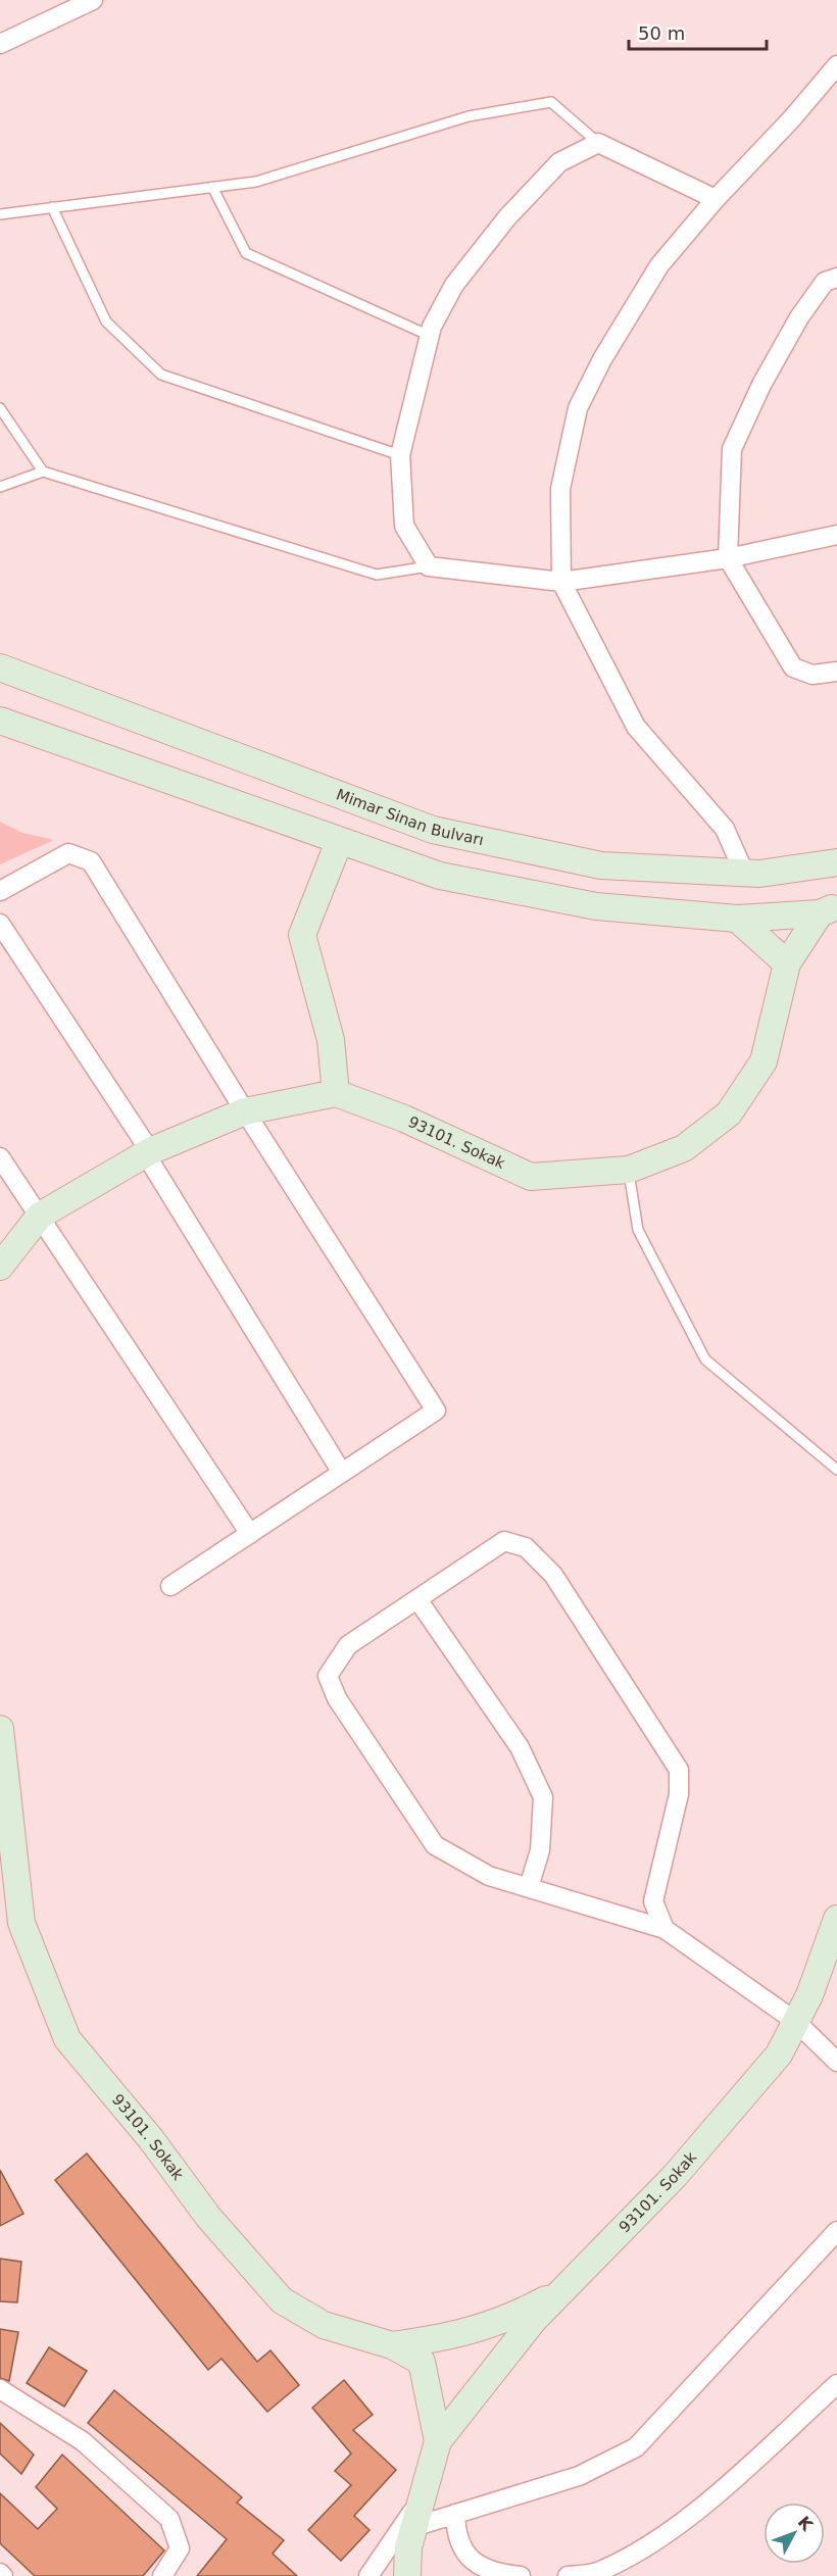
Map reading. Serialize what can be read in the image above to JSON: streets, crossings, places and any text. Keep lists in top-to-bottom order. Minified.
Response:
{"streets":{"street":["Mimar Sinan Bulvarı","93101. Sokak"]},"scale_bar":"50 m","north":"top right"}
